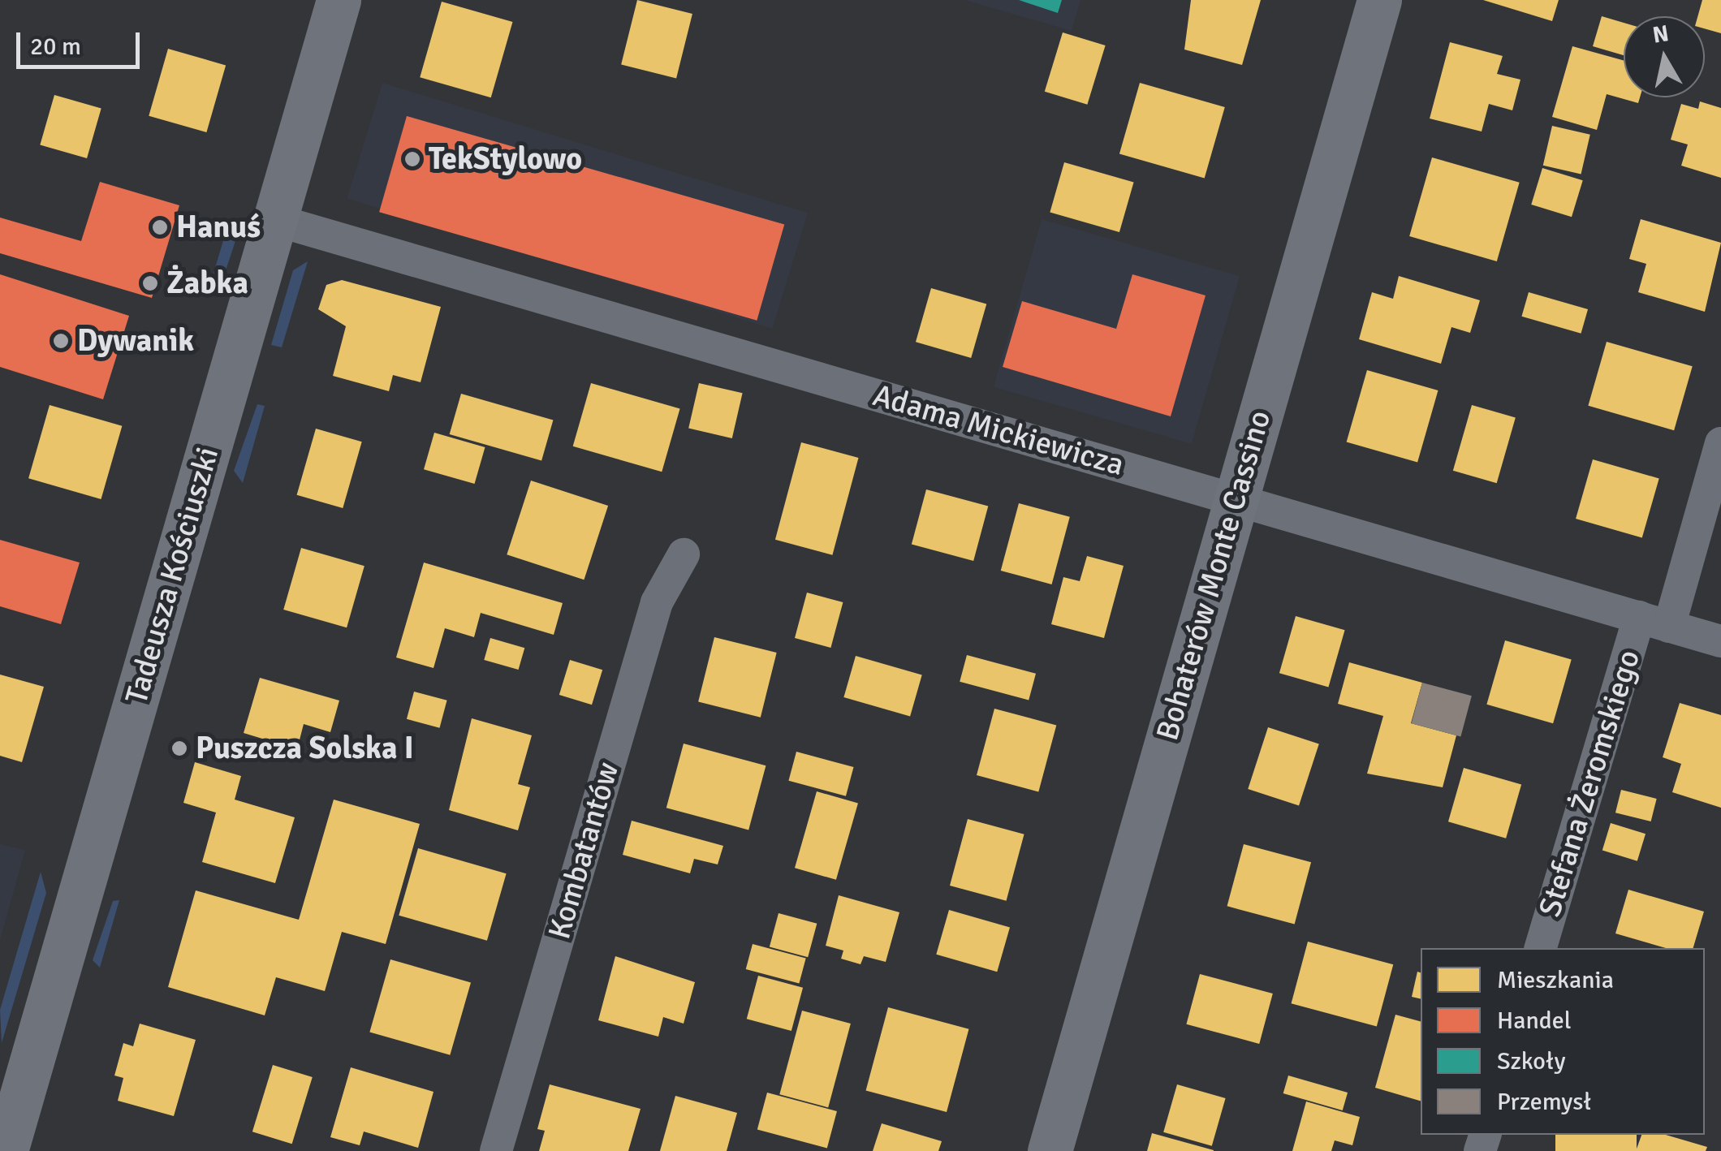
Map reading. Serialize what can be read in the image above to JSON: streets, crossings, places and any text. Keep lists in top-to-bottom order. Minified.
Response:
{"streets":{"street":["Adama Mickiewicza","Tadeusza Kościuszki","Bohaterów Monte Cassino","Stefana Żeromskiego","Kombatantów"]},"crossings":[["Adama Mickiewicza","Tadeusza Kościuszki"],["Adama Mickiewicza","Bohaterów Monte Cassino"],["Adama Mickiewicza","Stefana Żeromskiego"]],"places":["TekStylowo","Hanuś","Żabka","Dywanik","Puszcza Solska I"],"legend":["Mieszkania","Handel","Szkoły","Przemysł"],"scale_bar":"20 m","north":"top"}
